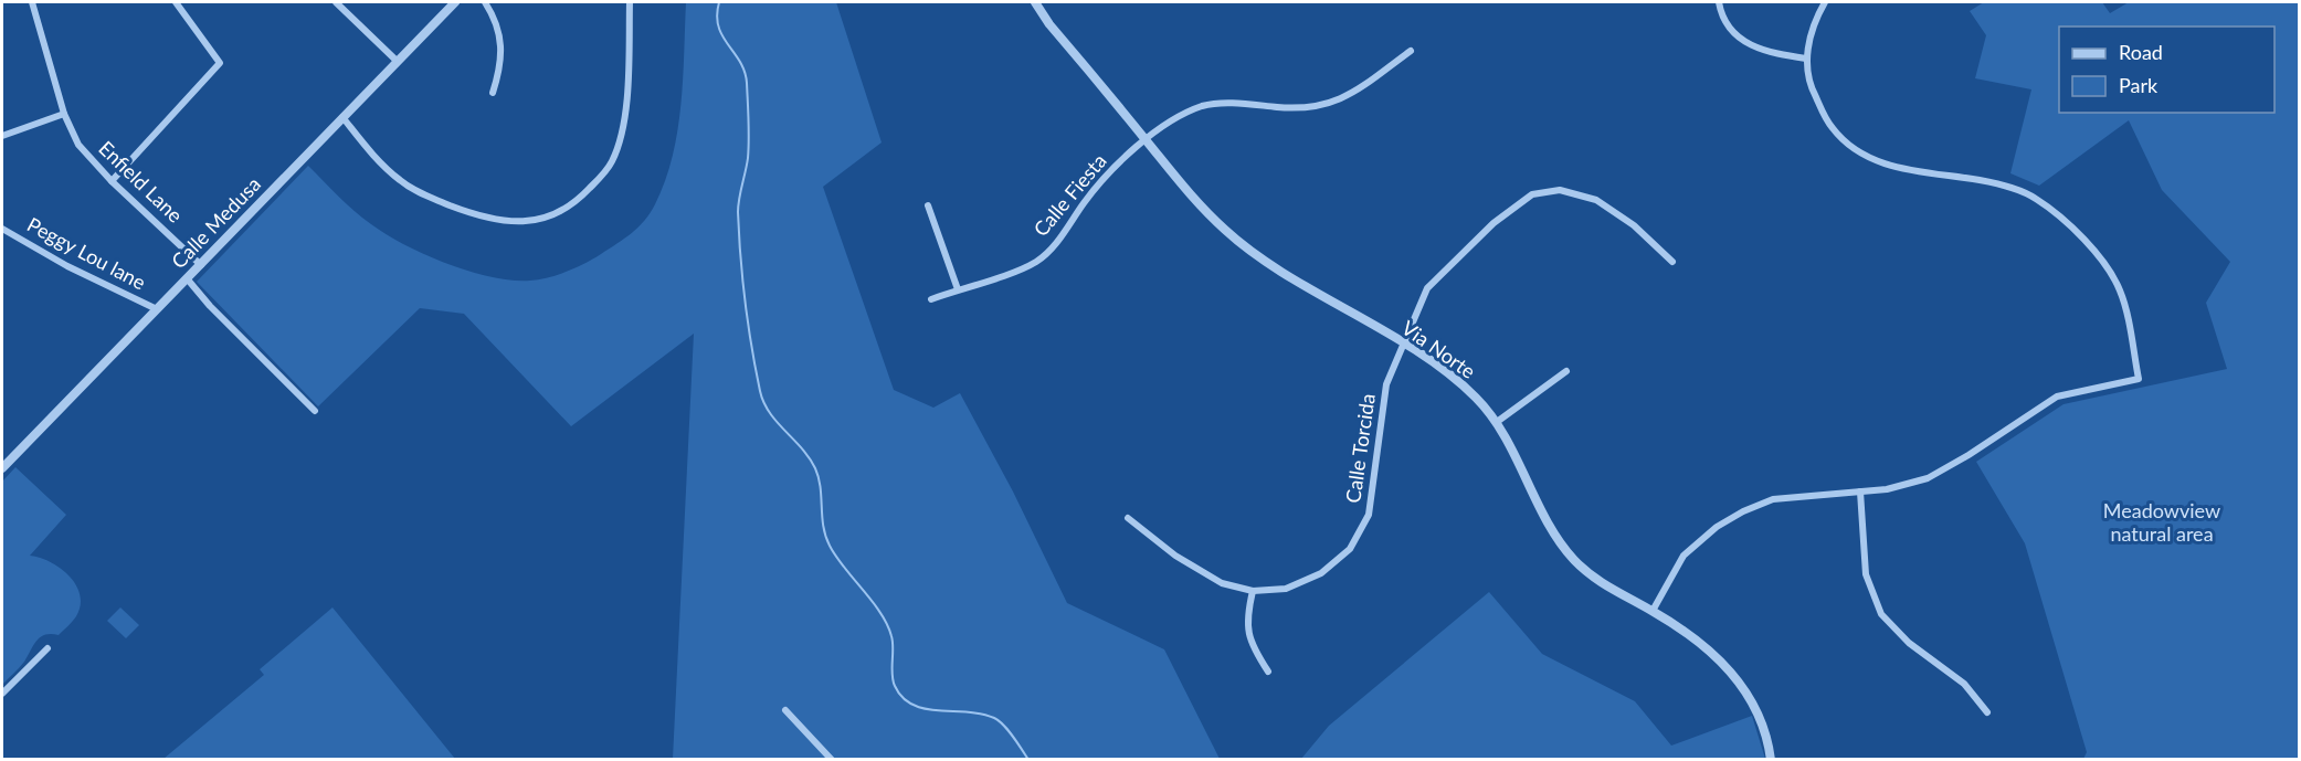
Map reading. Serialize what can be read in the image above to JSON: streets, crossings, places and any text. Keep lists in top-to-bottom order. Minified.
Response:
{"streets":{"street":["Enfield Lane","Calle Fiesta","Calle Medusa","Peggy Lou lane","Via Norte","Calle Torcida"]},"crossings":[["Enfield Lane","Calle Medusa"],["Calle Fiesta","Via Norte"],["Calle Medusa","Peggy Lou lane"],["Via Norte","Calle Torcida"]],"parks":["Meadowview natural area"],"legend":["Road","Park"]}
